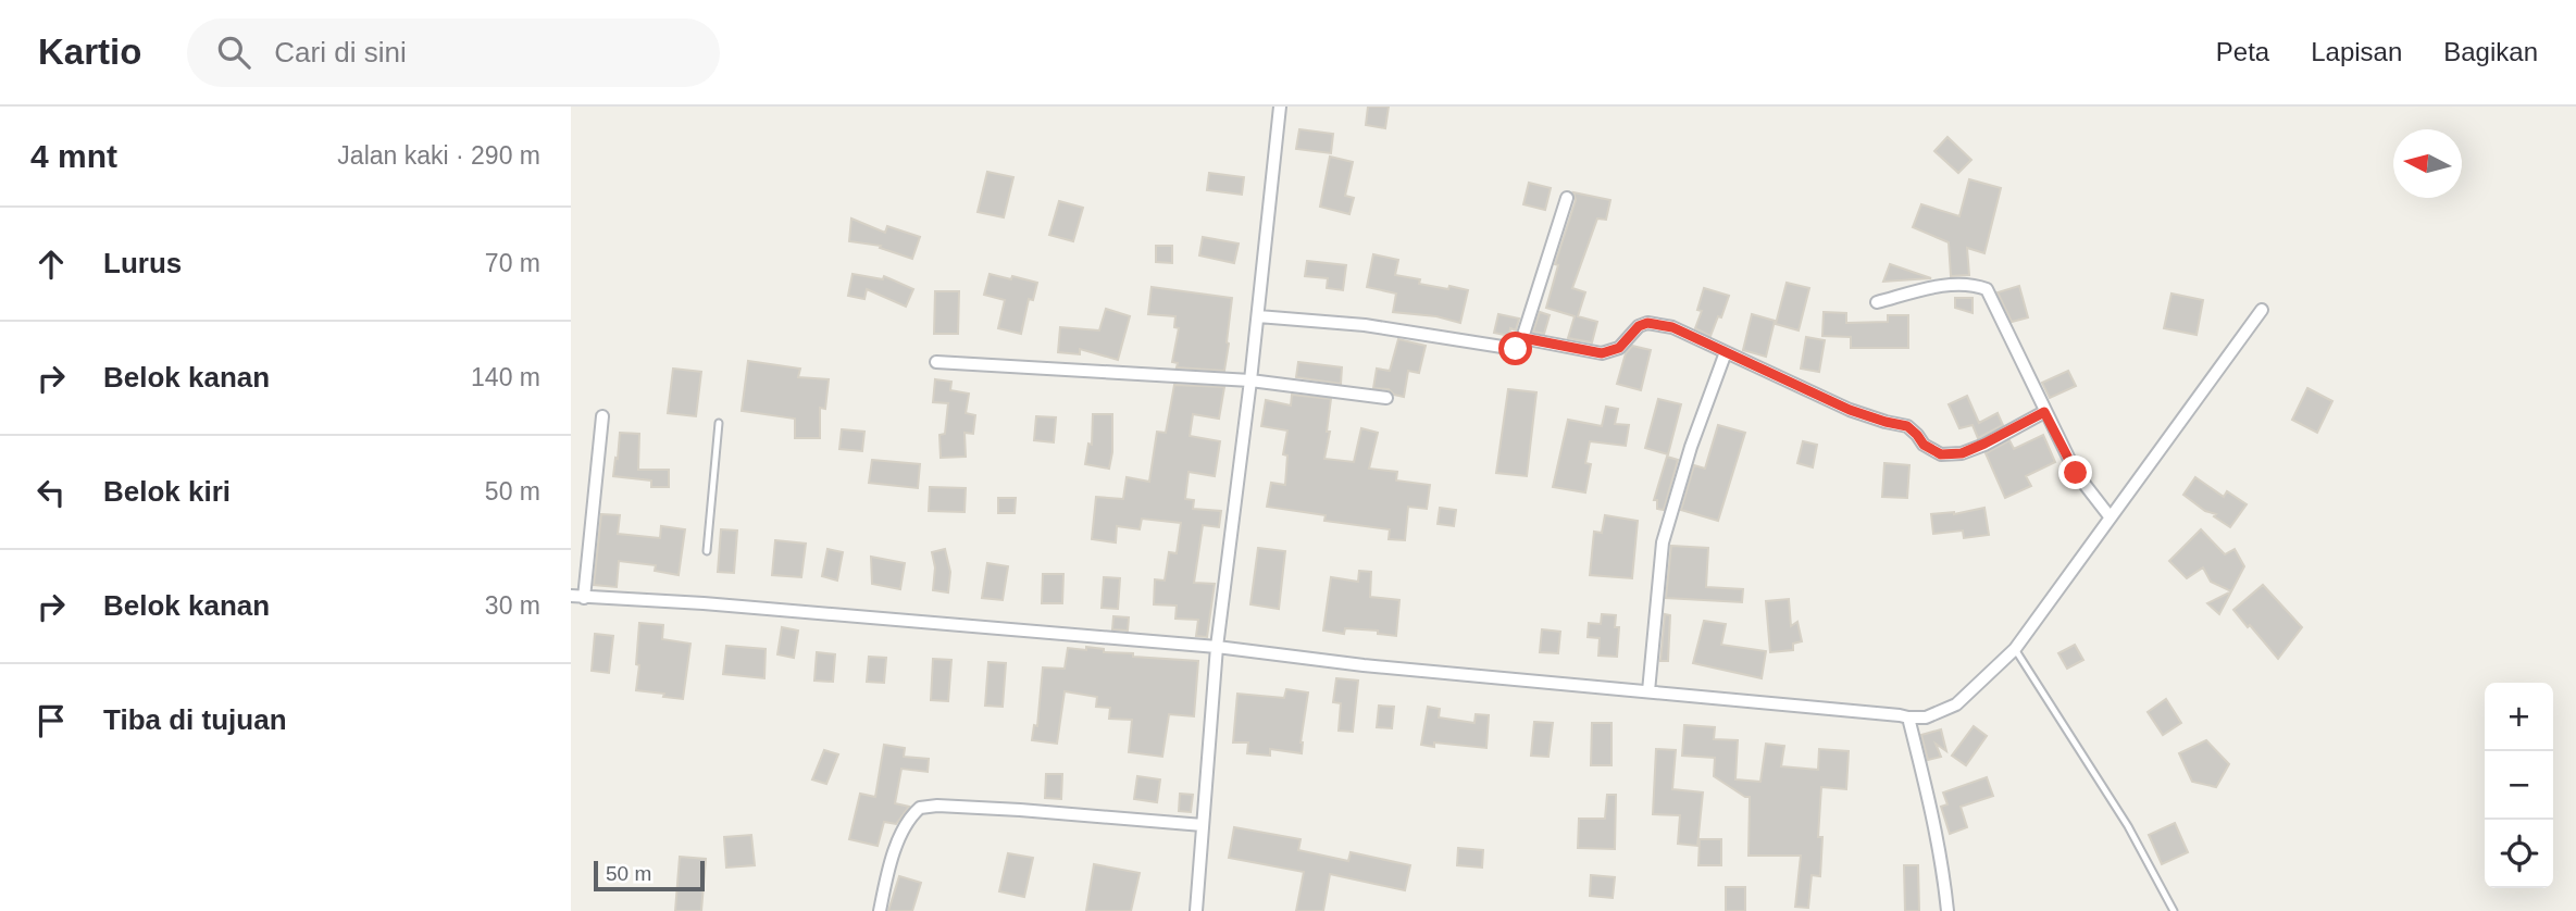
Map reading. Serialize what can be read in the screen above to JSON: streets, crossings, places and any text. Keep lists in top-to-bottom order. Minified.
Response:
{"scale_bar":"50 m","north":"left","page":{"header":"Kartio","search":"Cari di sini","nav":["Peta","Lapisan","Bagikan"],"heading":["4 mnt","Jalan kaki · 290 m"],"list":[["Lurus","70 m"],["Belok kanan","140 m"],["Belok kiri","50 m"],["Belok kanan","30 m"],"Tiba di tujuan"],"map_buttons":["+","−"],"scale":"50 m"}}
